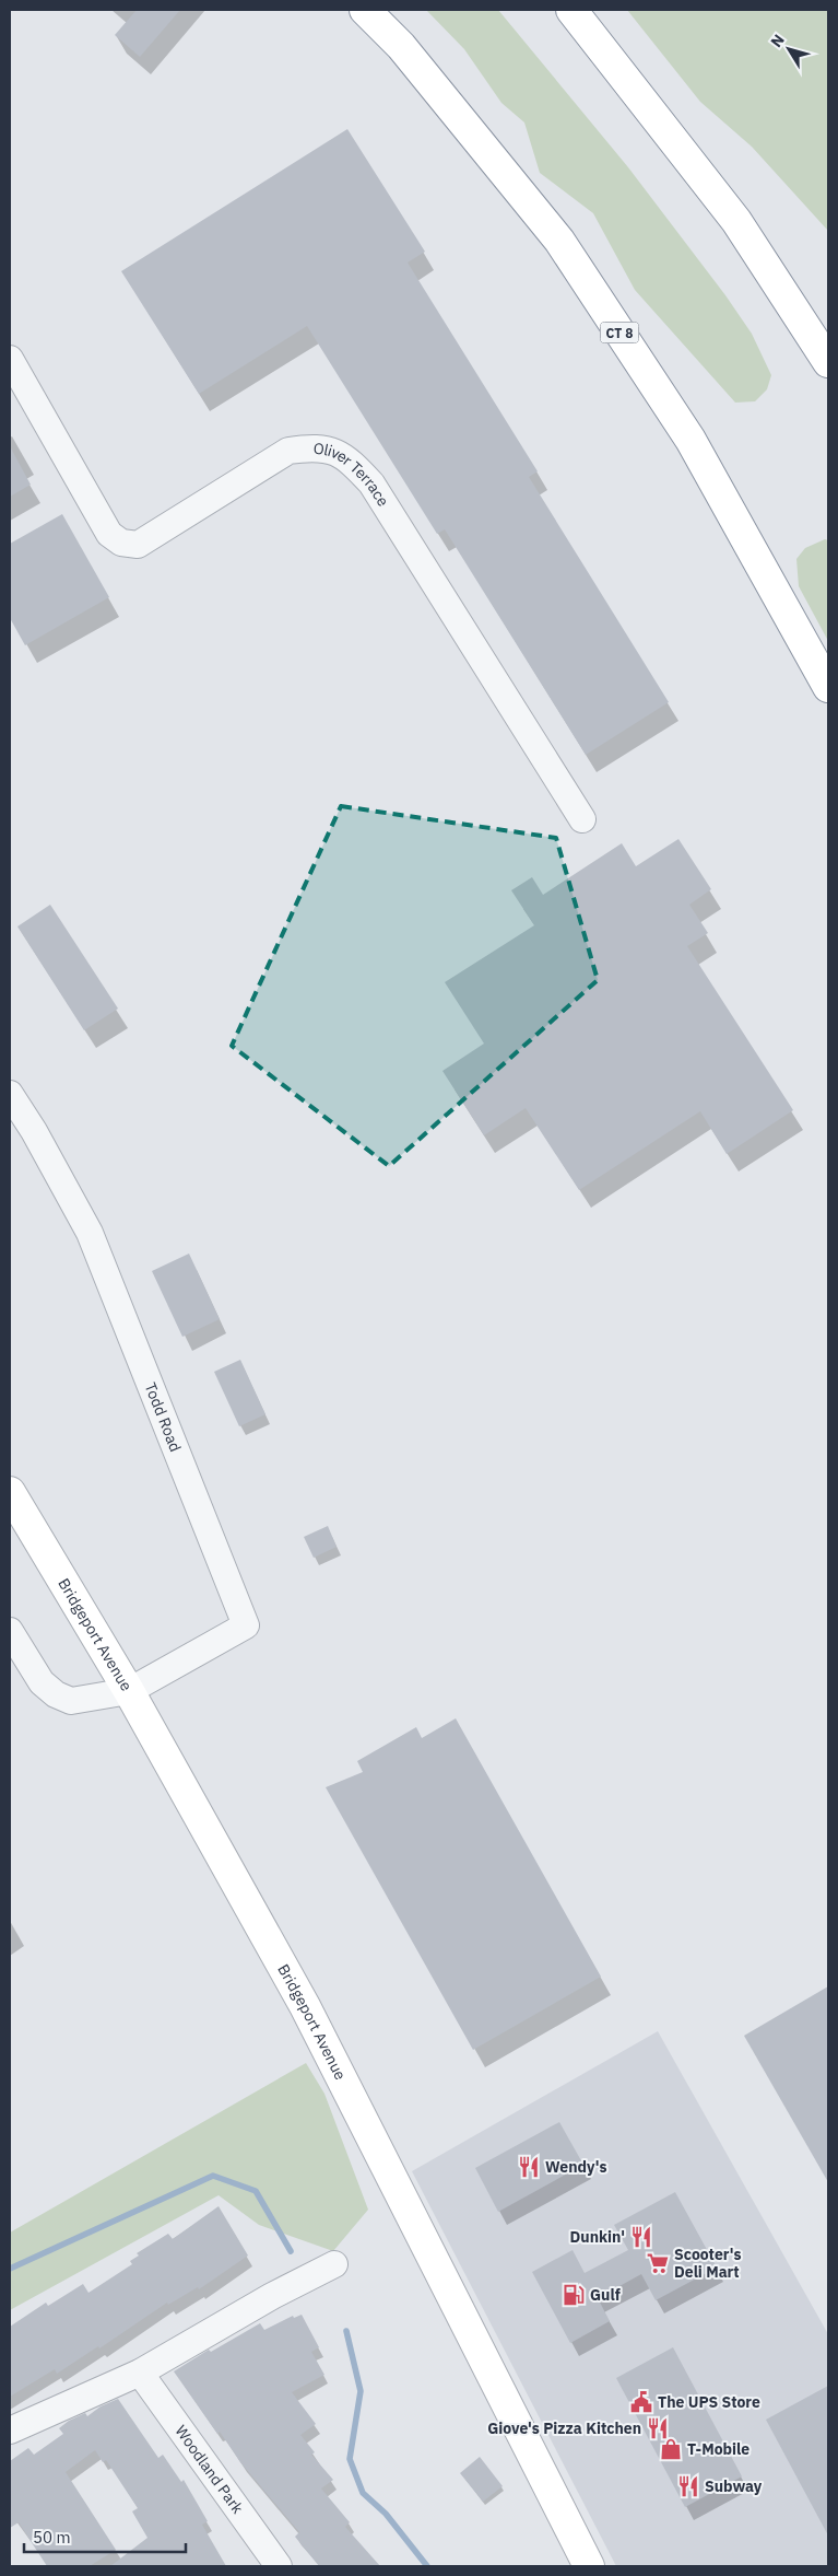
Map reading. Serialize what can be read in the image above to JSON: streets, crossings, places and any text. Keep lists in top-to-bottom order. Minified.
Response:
{"streets":{"main road":["CT 8","Bridgeport Avenue"],"street":["Oliver Terrace","Todd Road","Woodland Park"]},"crossings":[["Todd Road","Bridgeport Avenue"]],"places":{"restaurant":["Wendy's","Dunkin'","Giove's Pizza Kitchen","Subway"],"supermarket":["Scooter's Deli Mart"],"fuel station":["Gulf"],"public building":["The UPS Store"],"shop":["T-Mobile"]},"scale_bar":"50 m","north":"top left"}
